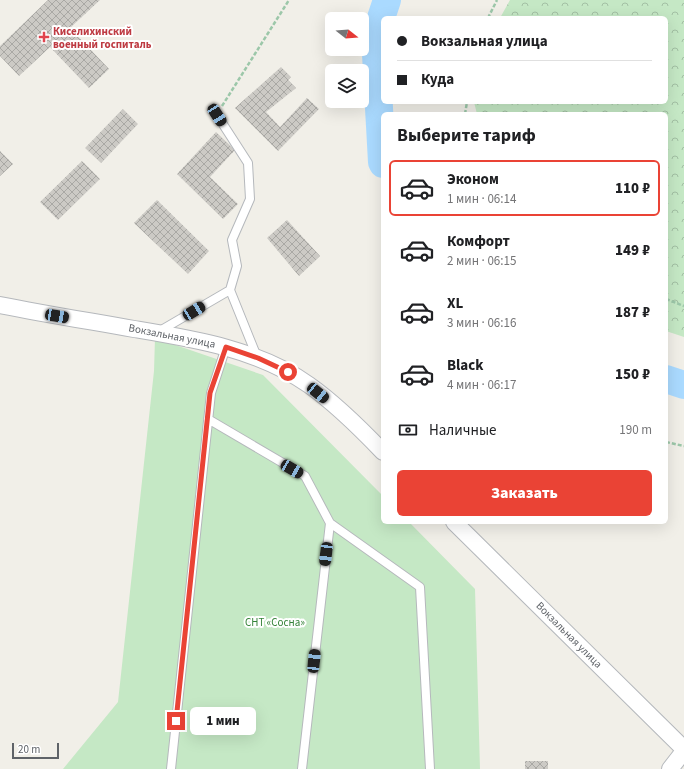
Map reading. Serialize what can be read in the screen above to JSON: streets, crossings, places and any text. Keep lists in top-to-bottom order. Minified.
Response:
{"streets":{"street":["Вокзальная улица"]},"parks":["СНТ «Сосна»"],"places":{"health":["Киселихинский военный госпиталь"]},"scale_bar":"20 m","north":"right","page":{"banner":["Вокзальная улица","Куда"],"heading":"Выберите тариф","list":[{"name":"Эконом","note":"1 мин · 06:14","value":"110 ₽"},{"name":"Комфорт","note":"2 мин · 06:15","value":"149 ₽"},{"name":"XL","note":"3 мин · 06:16","value":"187 ₽"},{"name":"Black","note":"4 мин · 06:17","value":"150 ₽"}],"pay":["Наличные","190 m"],"buttons":"Заказать","bubble":"1 мин","scale":"20 m"}}
